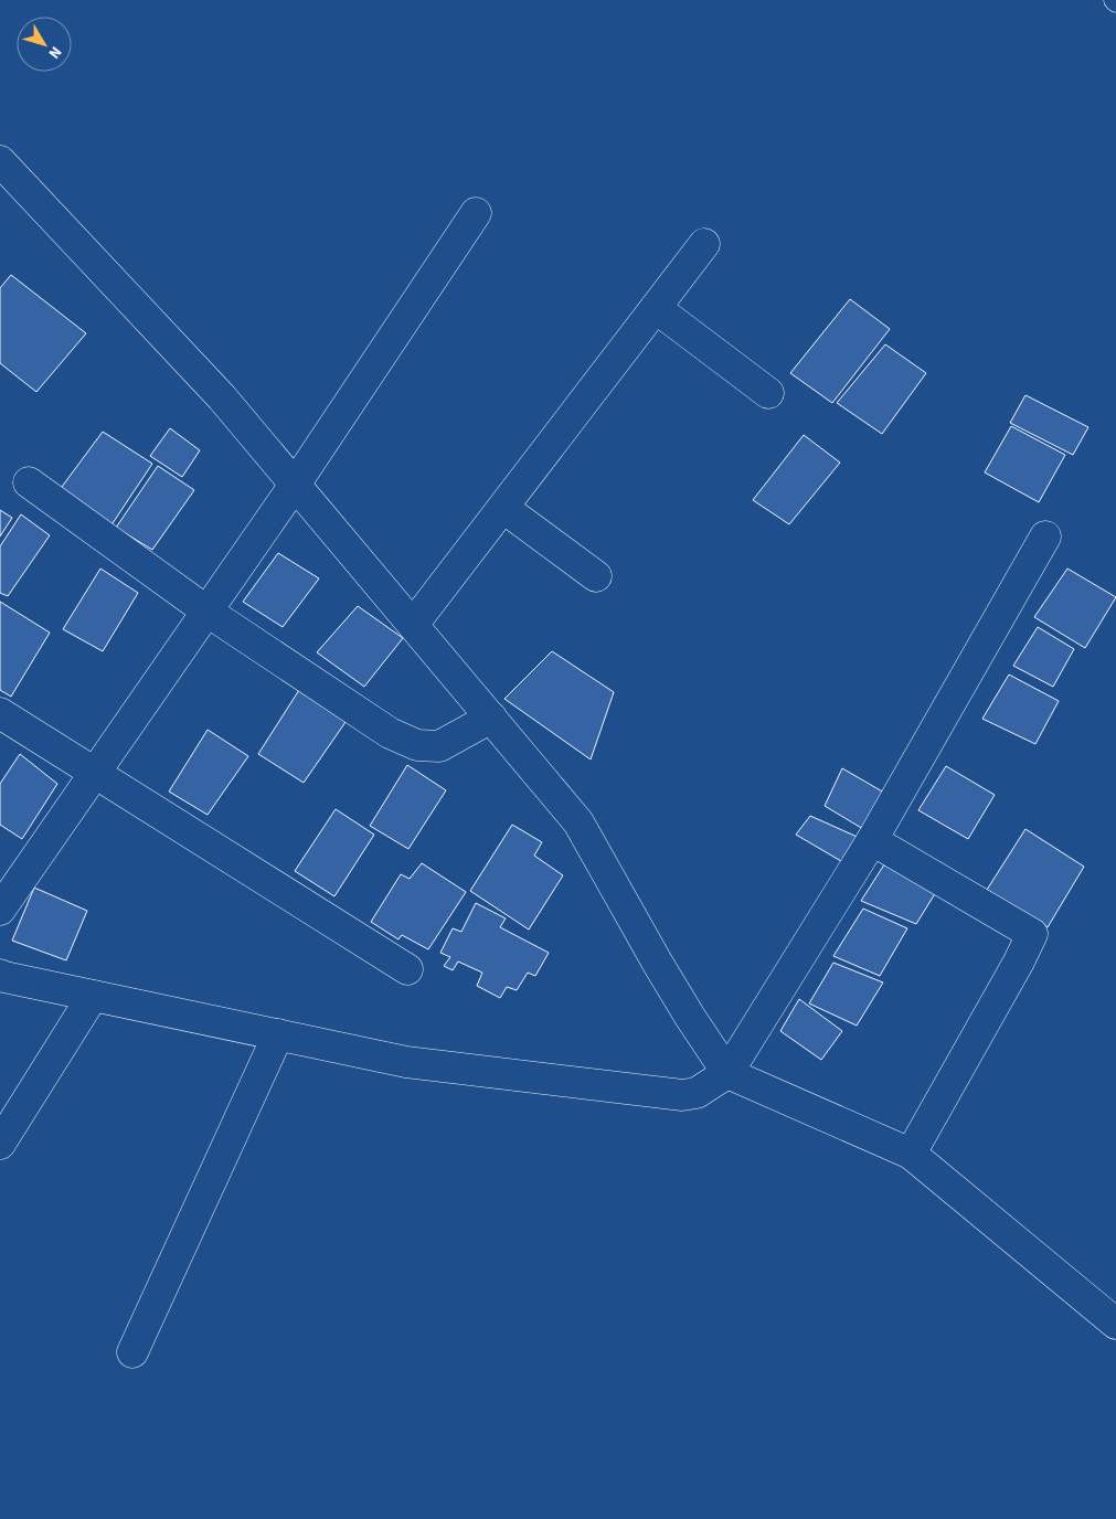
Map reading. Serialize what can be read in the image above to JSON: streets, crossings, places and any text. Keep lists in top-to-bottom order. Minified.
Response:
{"north":"bottom right"}
